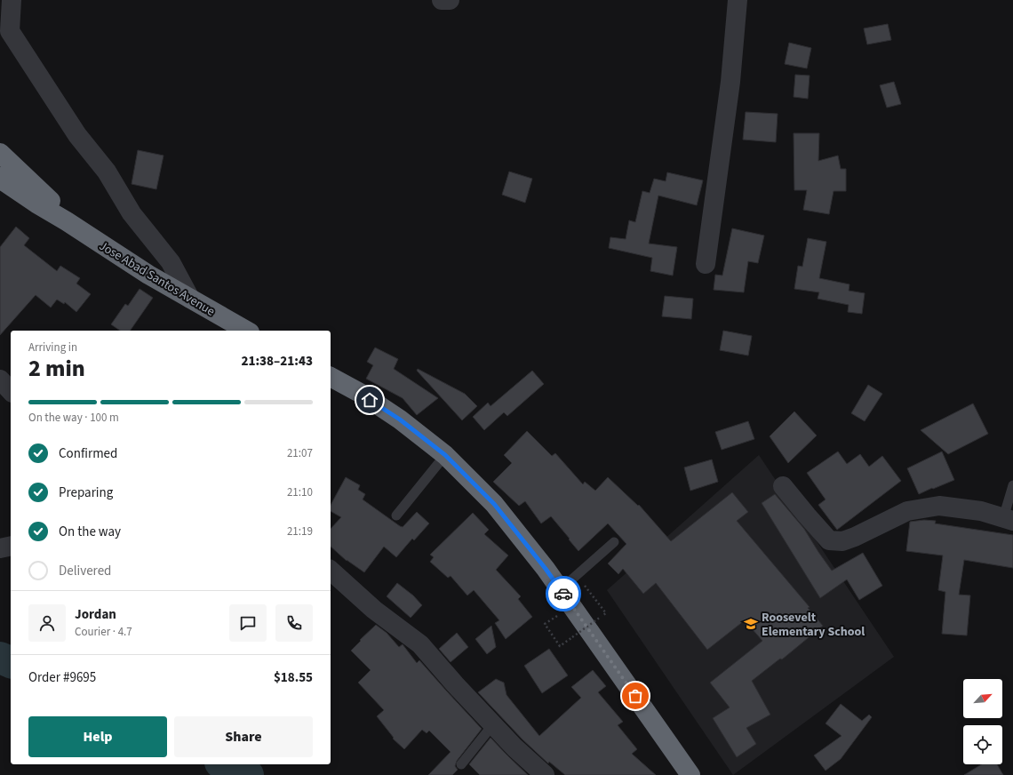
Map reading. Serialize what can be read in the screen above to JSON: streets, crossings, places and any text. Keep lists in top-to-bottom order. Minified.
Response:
{"streets":{"highway":["Jose Abad Santos Avenue"]},"places":{"school or university":["Roosevelt Elementary School"]},"north":"top right","page":{"heading":["2 min","Arriving in","21:38–21:43"],"panel":["Jordan","Courier · 4.7","Order #9695","$18.55"],"bar":"On the way · 100 m","list":[["Confirmed","21:07"],["Preparing","21:10"],["On the way","21:19"],"Delivered"],"buttons":["Help","Share"]}}
